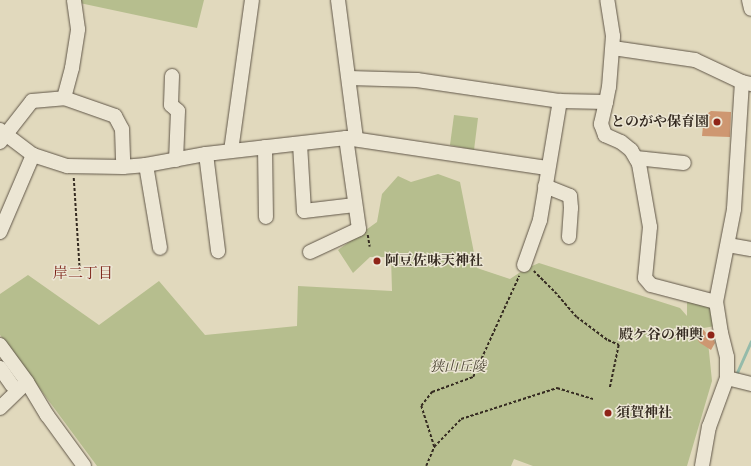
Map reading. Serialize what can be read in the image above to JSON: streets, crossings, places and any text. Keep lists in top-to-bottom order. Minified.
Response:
{"districts":["岸二丁目"],"parks":["狭山丘陵"],"places":["とのがや保育園","阿豆佐味天神社","殿ケ谷の神輿","須賀神社"]}
